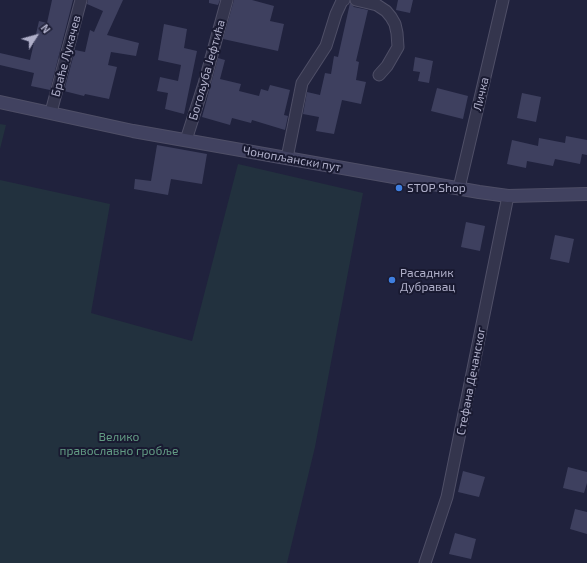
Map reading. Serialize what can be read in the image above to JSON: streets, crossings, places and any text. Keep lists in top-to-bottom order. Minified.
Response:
{"streets":{"street":["Браће Лукачев","Богољуба Јефтића","Личка","Чонопљански пут","Стефана Дечанског"]},"crossings":[["Браће Лукачев","Чонопљански пут"],["Богољуба Јефтића","Чонопљански пут"],["Личка","Чонопљански пут"],["Чонопљански пут","Стефана Дечанског"]],"parks":["Велико православно гробље"],"places":["STOP Shop","Расадник Дубравац"],"north":"top right"}
